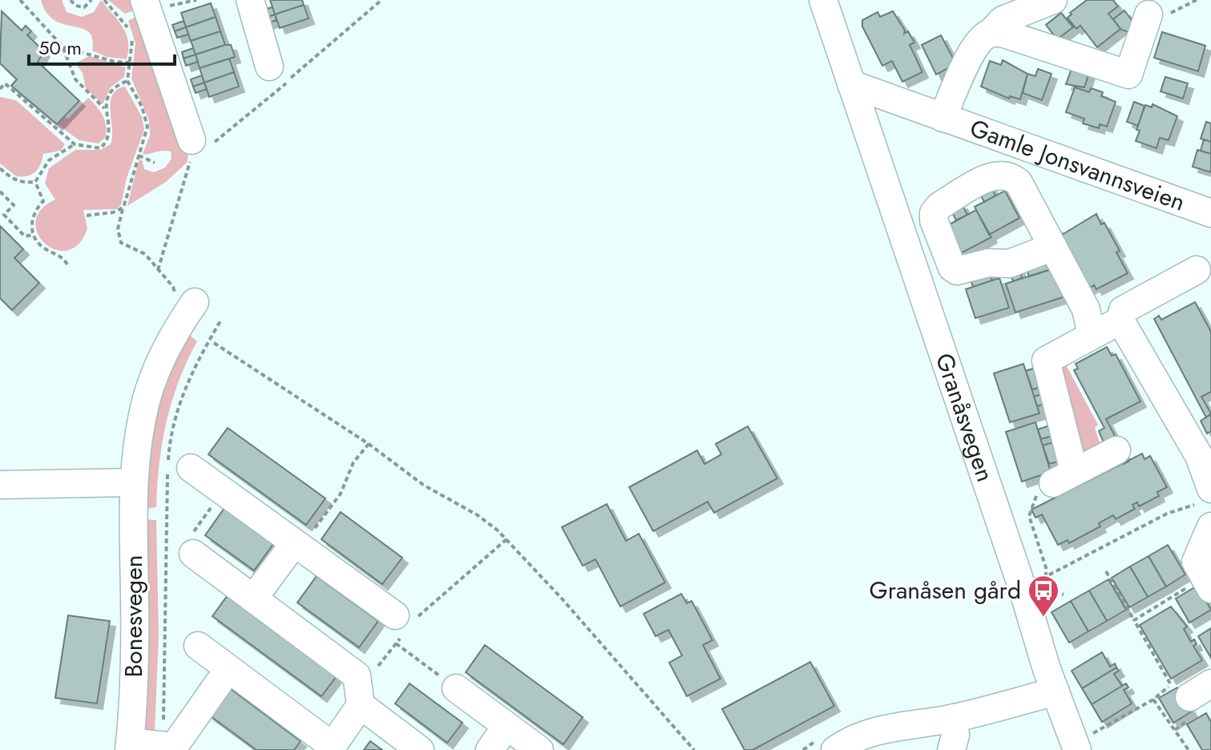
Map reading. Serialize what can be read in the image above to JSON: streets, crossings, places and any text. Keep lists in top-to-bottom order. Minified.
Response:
{"streets":{"street":["Gamle Jonsvannsveien","Granåsvegen","Bonesvegen"]},"crossings":[["Gamle Jonsvannsveien","Granåsvegen"]],"places":{"bus stop":["Granåsen gård"]},"scale_bar":"50 m"}
